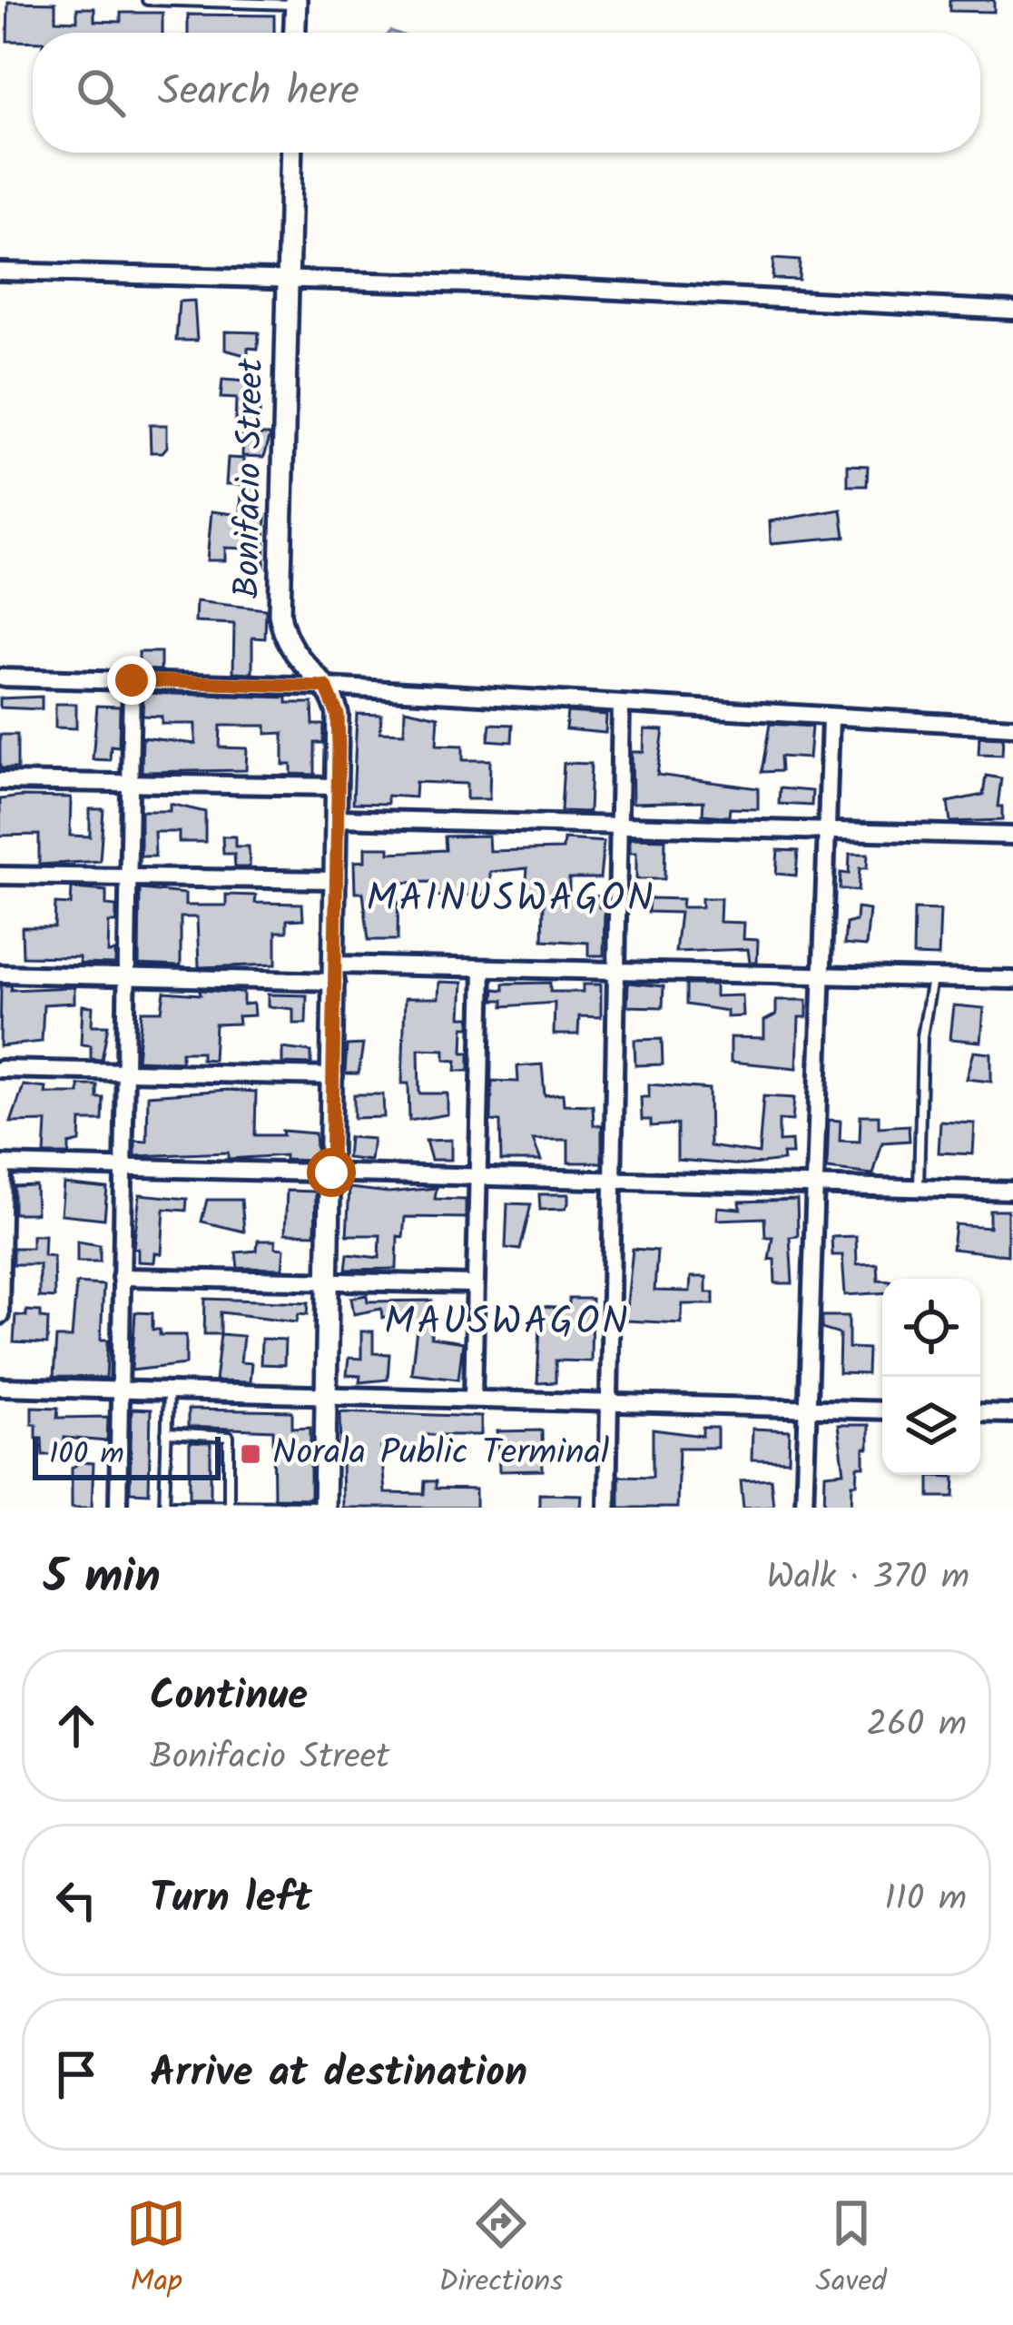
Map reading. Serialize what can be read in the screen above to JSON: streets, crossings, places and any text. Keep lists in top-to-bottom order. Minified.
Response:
{"streets":{"street":["Bonifacio Street"]},"districts":["MAINUSWAGON","MAUSWAGON"],"places":{"transit":["Norala Public Terminal"]},"scale_bar":"100 m","page":{"search":"Search here","scale":"100 m","heading":["5 min","Walk · 370 m"],"list":[["Continue","Bonifacio Street","260 m"],["Turn left","110 m"],"Arrive at destination"],"nav":["Map","Directions","Saved"]}}
